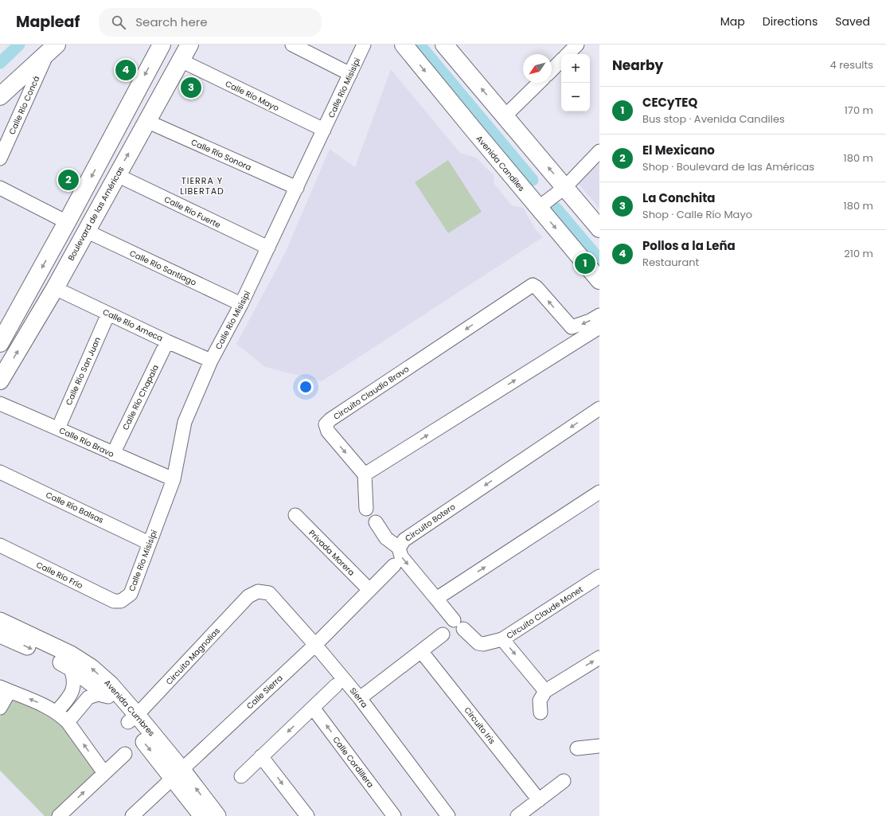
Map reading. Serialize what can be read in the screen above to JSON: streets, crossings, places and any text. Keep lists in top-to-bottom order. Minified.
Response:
{"streets":{"main road":["Avenida Candiles","Boulevard de las Américas"],"street":["Calle Río Misisipi","Calle Río Mayo","Calle Río Concá","Calle Río Sonora","Calle Río Fuerte","Calle Río Santiago","Calle Río Ameca","Calle Río San Juan","Circuito Claudio Bravo","Calle Río Chapala","Calle Río Bravo","Calle Río Balsas","Circuito Botero","Privada Morera","Calle Río Frío","Circuito Claude Monet","Circuito Magnolias","Calle Sierra","Sierra","Avenida Cumbres","Circuito Iris","Calle Cordillera"]},"crossings":[["Calle Río Misisipi","Calle Río Mayo"],["Calle Río Misisipi","Calle Río Sonora"],["Calle Río Misisipi","Calle Río Fuerte"],["Calle Río Misisipi","Calle Río Santiago"],["Calle Río Misisipi","Calle Río Ameca"],["Calle Río Misisipi","Calle Río Bravo"],["Calle Río Misisipi","Calle Río Balsas"],["Calle Río Misisipi","Calle Río Frío"],["Calle Río Mayo","Boulevard de las Américas"],["Calle Río Sonora","Boulevard de las Américas"],["Calle Río Fuerte","Boulevard de las Américas"],["Boulevard de las Américas","Calle Río Santiago"],["Boulevard de las Américas","Calle Río Ameca"],["Calle Río Ameca","Calle Río San Juan"],["Calle Río Ameca","Calle Río Chapala"],["Calle Río San Juan","Calle Río Bravo"],["Calle Río Chapala","Calle Río Bravo"],["Circuito Botero","Circuito Claude Monet"],["Privada Morera","Calle Sierra"],["Circuito Magnolias","Sierra"],["Circuito Magnolias","Avenida Cumbres"],["Calle Sierra","Sierra"],["Calle Sierra","Avenida Cumbres"]],"one_way":["Circuito Claude Monet"],"districts":["TIERRA Y LIBERTAD"],"north":"bottom left","page":{"header":"Mapleaf","search":"Search here","nav":["Map","Directions","Saved"],"heading":["Nearby","4 results"],"map_buttons":["+","−"],"pins":["4","3","2","1"],"list":[{"mark":"1","name":"CECyTEQ","note":"Bus stop · Avenida Candiles","value":"170 m"},{"mark":"2","name":"El Mexicano","note":"Shop · Boulevard de las Américas","value":"180 m"},{"mark":"3","name":"La Conchita","note":"Shop · Calle Río Mayo","value":"180 m"},{"mark":"4","name":"Pollos a la Leña","note":"Restaurant","value":"210 m"}]}}
